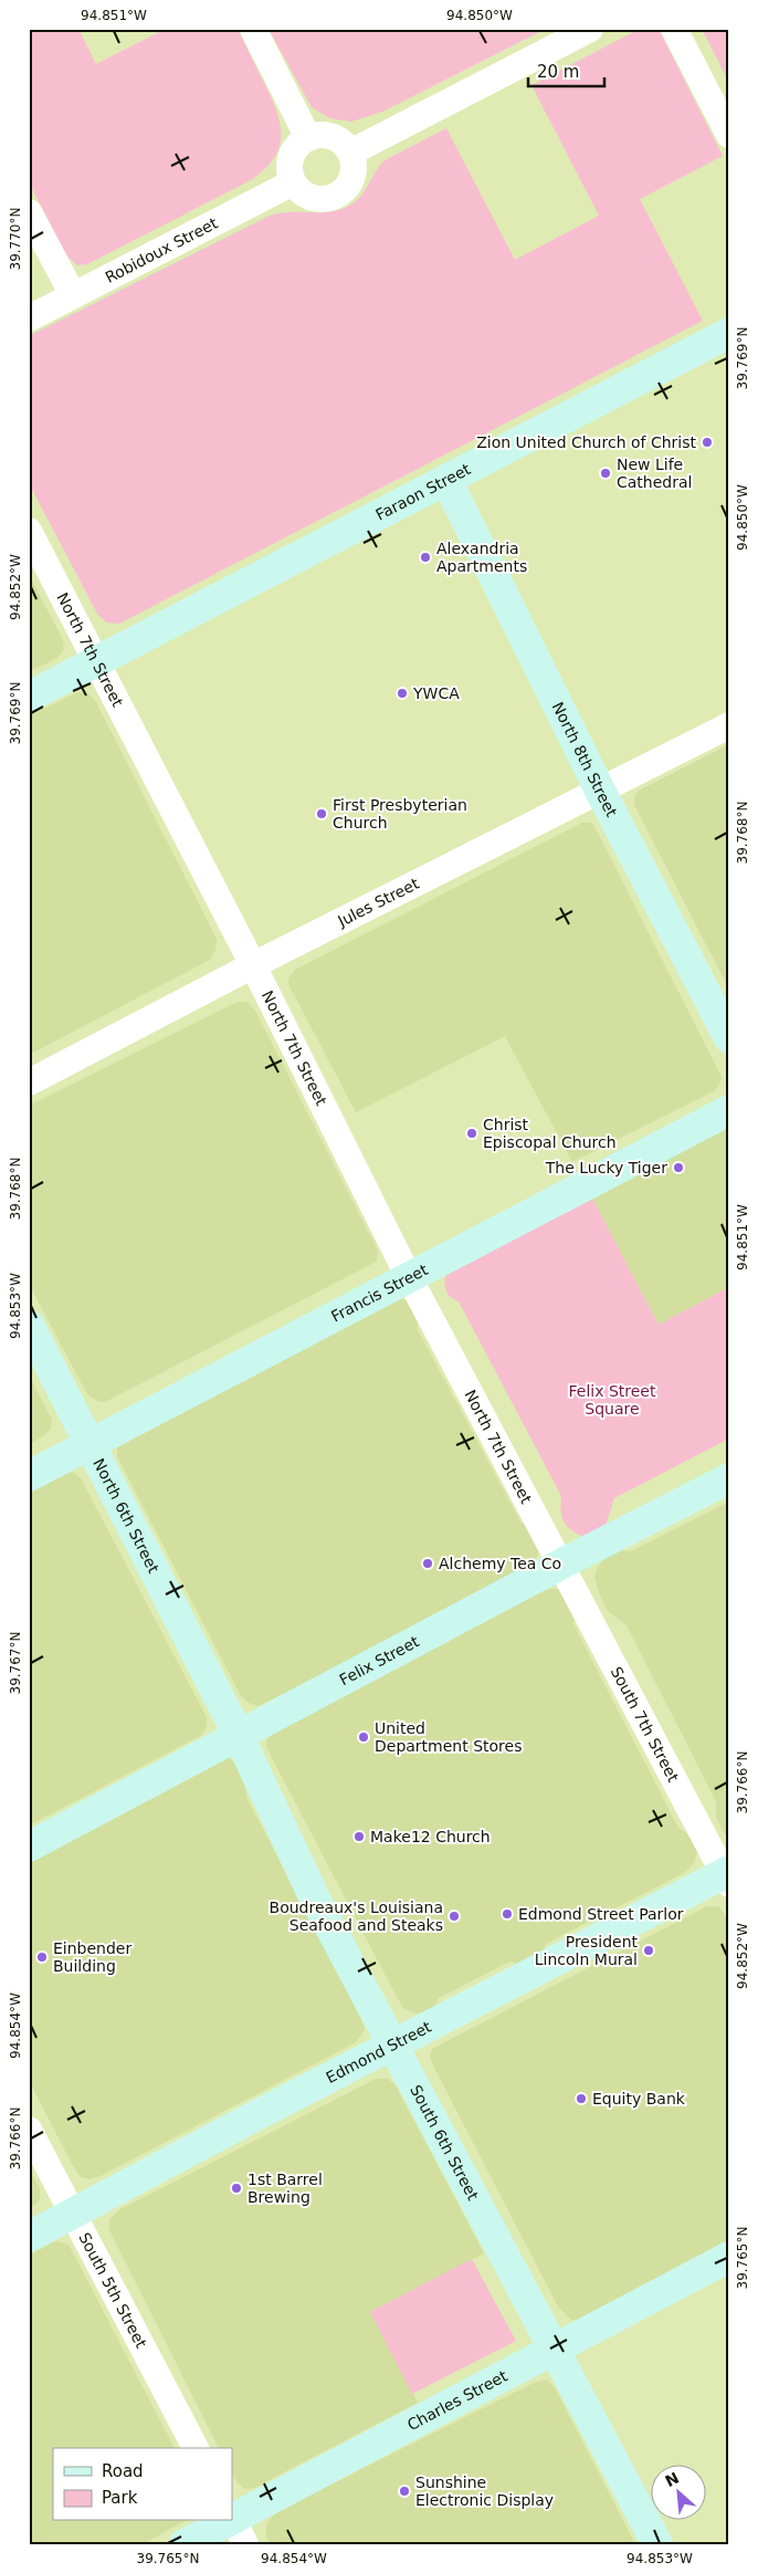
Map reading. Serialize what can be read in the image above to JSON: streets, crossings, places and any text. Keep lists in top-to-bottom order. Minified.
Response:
{"streets":{"main road":["Faraon Street","North 8th Street","Francis Street","North 6th Street","Felix Street","Edmond Street","South 6th Street","Charles Street"],"street":["Robidoux Street","North 7th Street","Jules Street","South 7th Street","South 5th Street"]},"crossings":[["Faraon Street","North 7th Street"],["Faraon Street","North 8th Street"],["North 7th Street","Jules Street"],["North 7th Street","Francis Street"],["North 7th Street","Felix Street"],["North 7th Street","South 7th Street"],["North 8th Street","Jules Street"],["Francis Street","North 6th Street"],["North 6th Street","Felix Street"],["North 6th Street","South 6th Street"],["Felix Street","South 7th Street"],["Felix Street","South 6th Street"],["South 7th Street","Edmond Street"],["Edmond Street","South 6th Street"],["Edmond Street","South 5th Street"],["South 6th Street","Charles Street"]],"parks":["Felix Street Square"],"places":["Zion United Church of Christ","New Life Cathedral","Alexandria Apartments","YWCA","First Presbyterian Church","Christ Episcopal Church","The Lucky Tiger","Alchemy Tea Co","United Department Stores","Make12 Church","Edmond Street Parlor","Boudreaux's Louisiana Seafood and Steaks","President Lincoln Mural","Einbender Building","Equity Bank","1st Barrel Brewing","Sunshine Electronic Display"],"legend":["Road","Park"],"scale_bar":"20 m","north":"top left","coordinates":["94.851°W","94.850°W","39.770°N","39.769°N","94.852°W","39.768°N","94.853°W","39.767°N","39.766°N","94.854°W","39.765°N"]}
